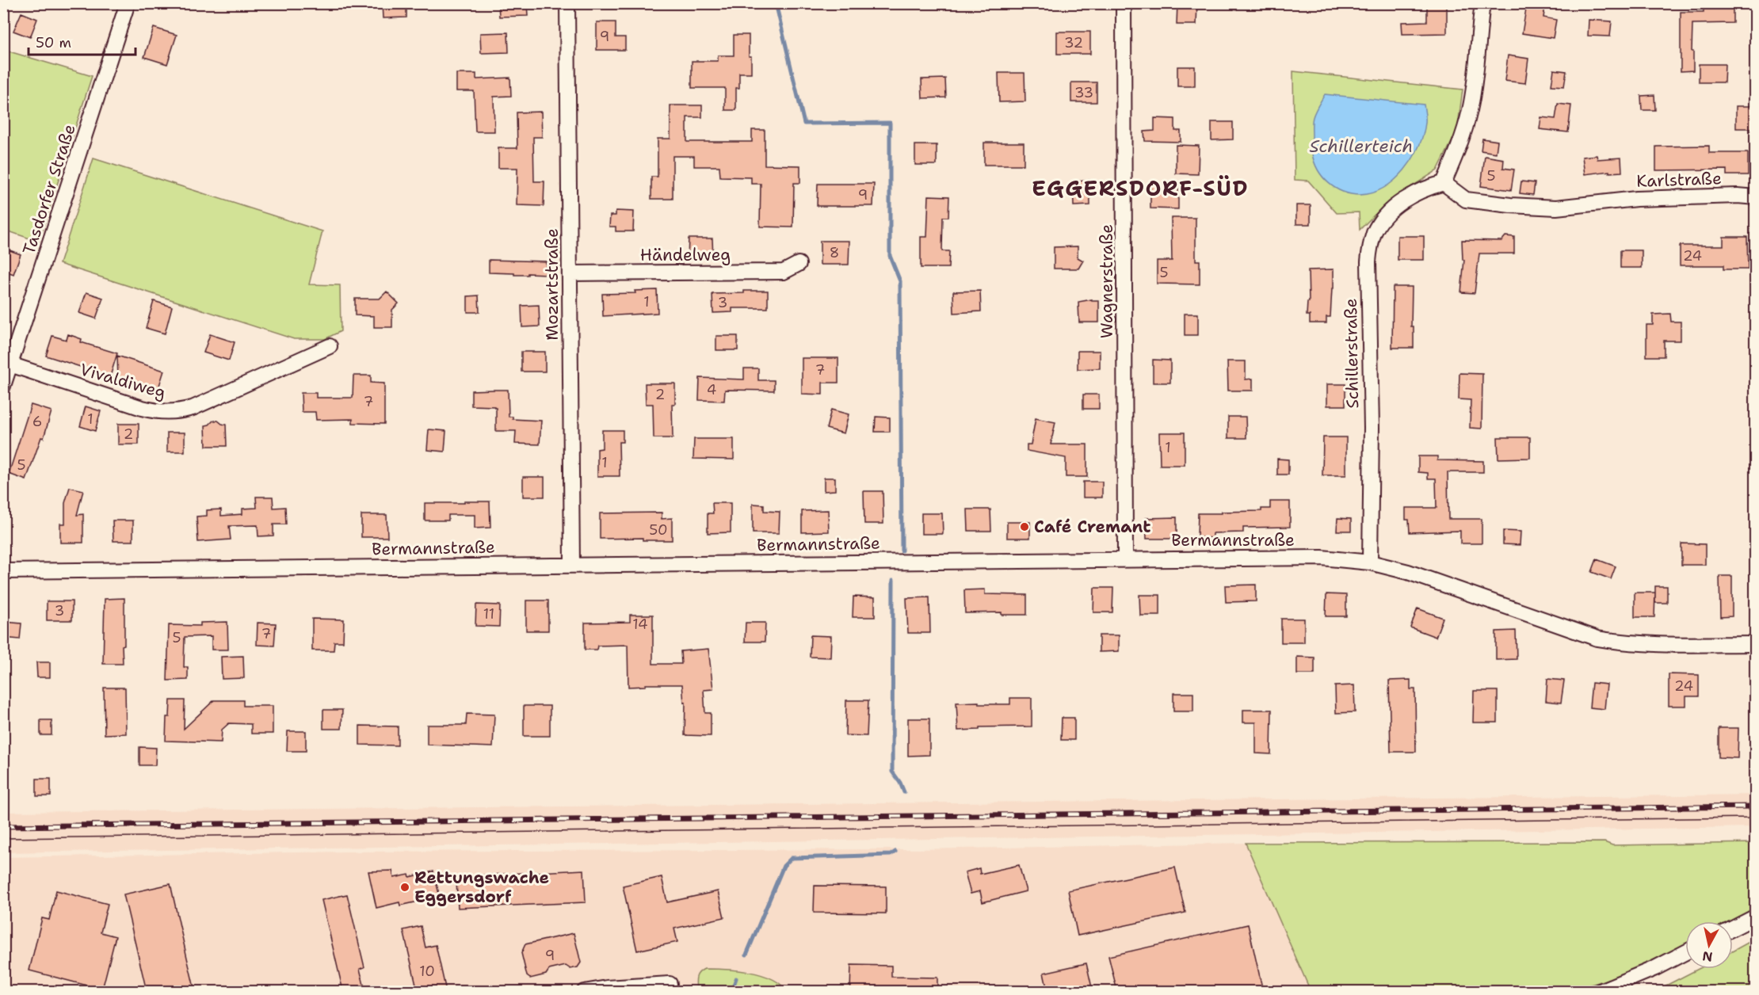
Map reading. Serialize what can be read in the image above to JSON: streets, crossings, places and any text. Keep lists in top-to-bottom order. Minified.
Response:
{"streets":{"street":["Karlstraße","Tasdorfer Straße","Händelweg","Wagnerstraße","Mozartstraße","Schillerstraße","Vivaldiweg","Bermannstraße"]},"crossings":[["Karlstraße","Schillerstraße"],["Tasdorfer Straße","Vivaldiweg"],["Händelweg","Mozartstraße"],["Wagnerstraße","Bermannstraße"],["Mozartstraße","Bermannstraße"],["Schillerstraße","Bermannstraße"]],"districts":["EGGERSDORF-SÜD"],"water":["Schillerteich"],"places":["Café Cremant","Rettungswache Eggersdorf"],"house_numbers":["9","32","33","5","9","8","24","5","1","3","7","4","2","7","1","6","2","1","1","5","50","3","11","14","7","5","24","9","10"],"scale_bar":"50 m","north":"bottom"}
